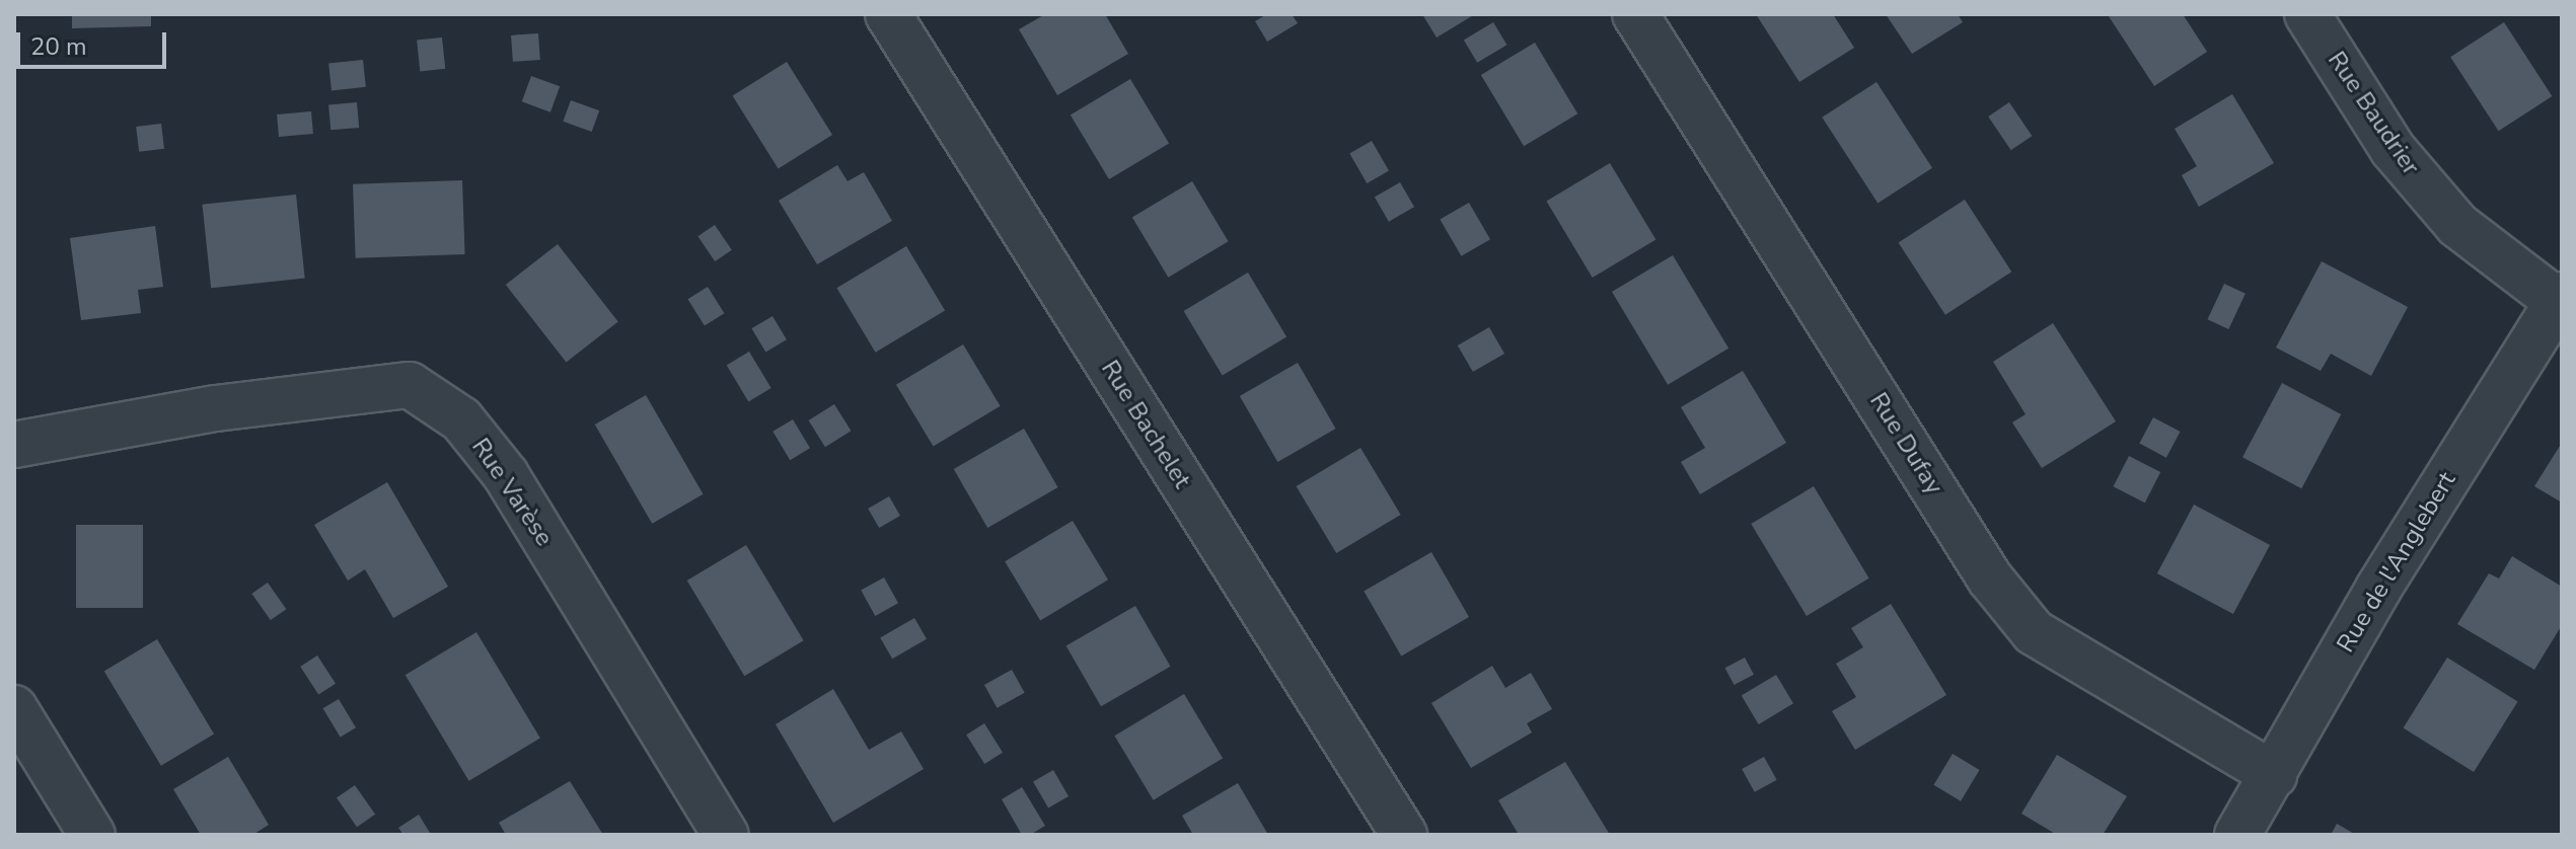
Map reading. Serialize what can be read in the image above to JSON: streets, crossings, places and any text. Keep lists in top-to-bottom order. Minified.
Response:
{"streets":{"street":["Rue Baudrier","Rue Bachelet","Rue Dufay","Rue Varèse","Rue de l'Anglebert"]},"crossings":[["Rue Baudrier","Rue de l'Anglebert"],["Rue Dufay","Rue de l'Anglebert"]],"scale_bar":"20 m"}
